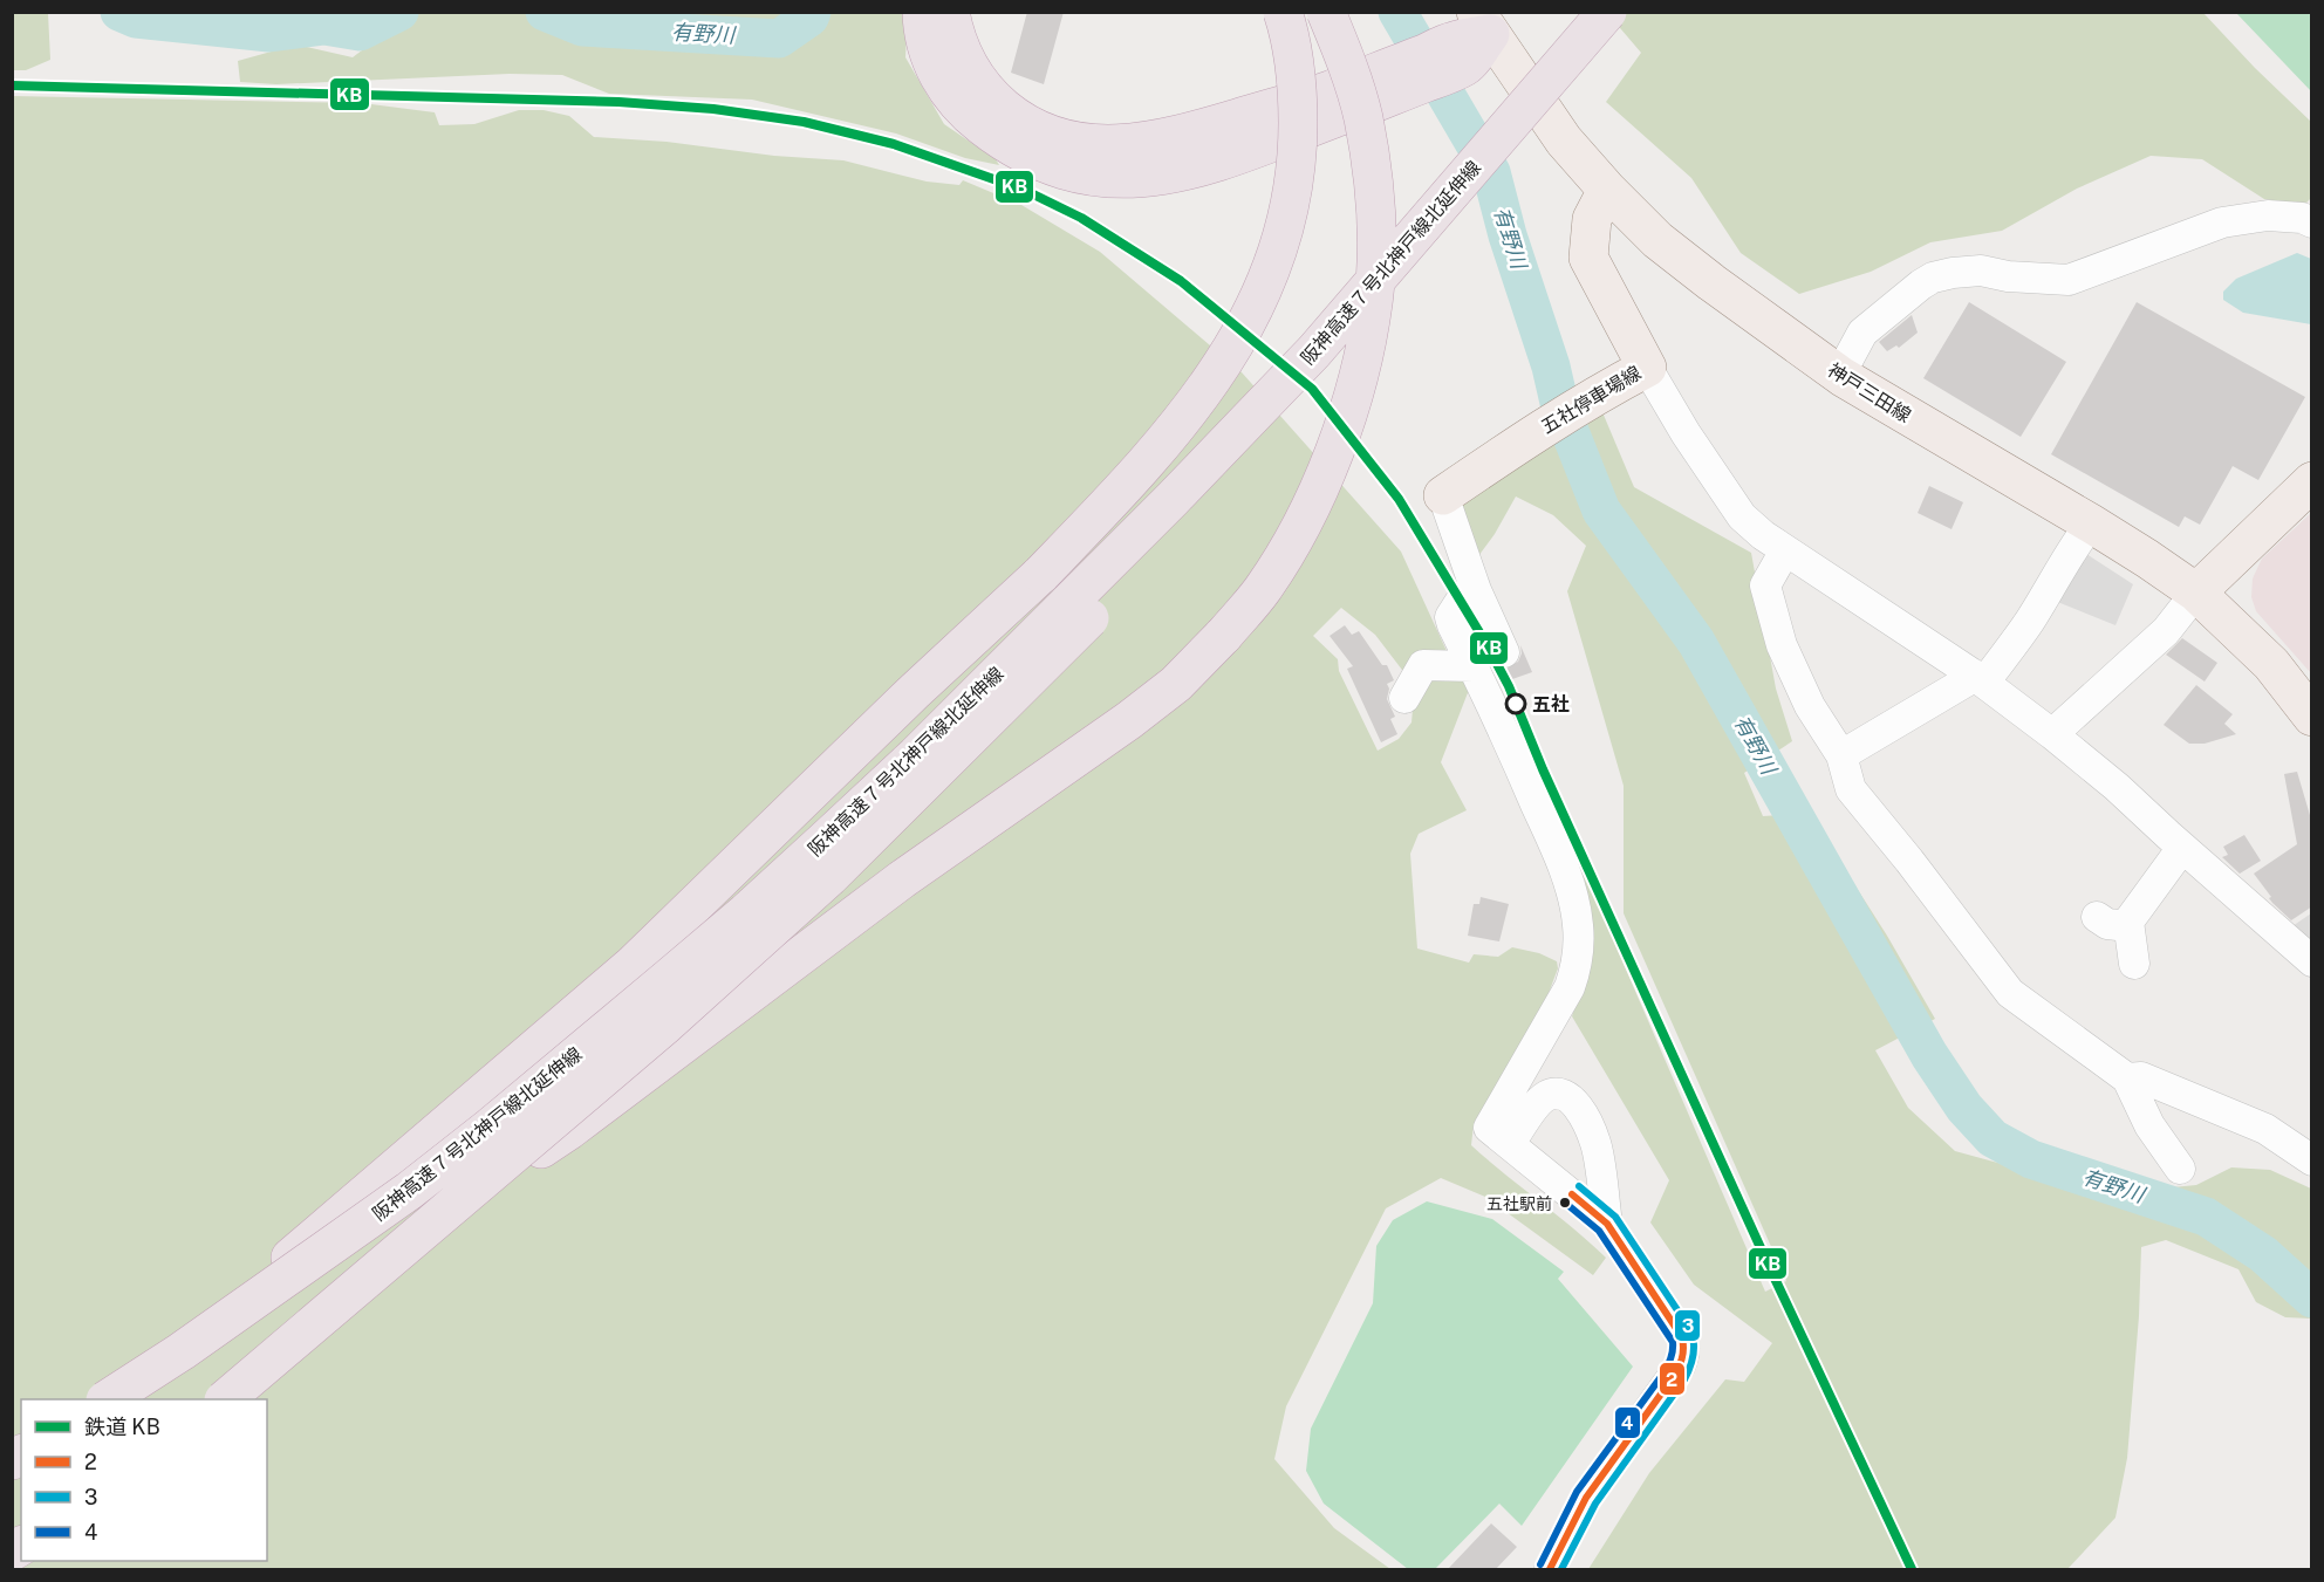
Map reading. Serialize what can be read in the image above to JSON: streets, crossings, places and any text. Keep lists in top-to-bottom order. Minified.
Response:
{"streets":{"highway":["阪神高速７号北神戸線北延伸線"],"main road":["神戸三田線","五社停車場線"]},"crossings":[["神戸三田線","五社停車場線"]],"water":["有野川"],"places":["五社","五社駅前"],"lines":["rail line KB","transit line 3","transit line 2","transit line 4"],"legend":["鉄道 KB","2","3","4"]}
